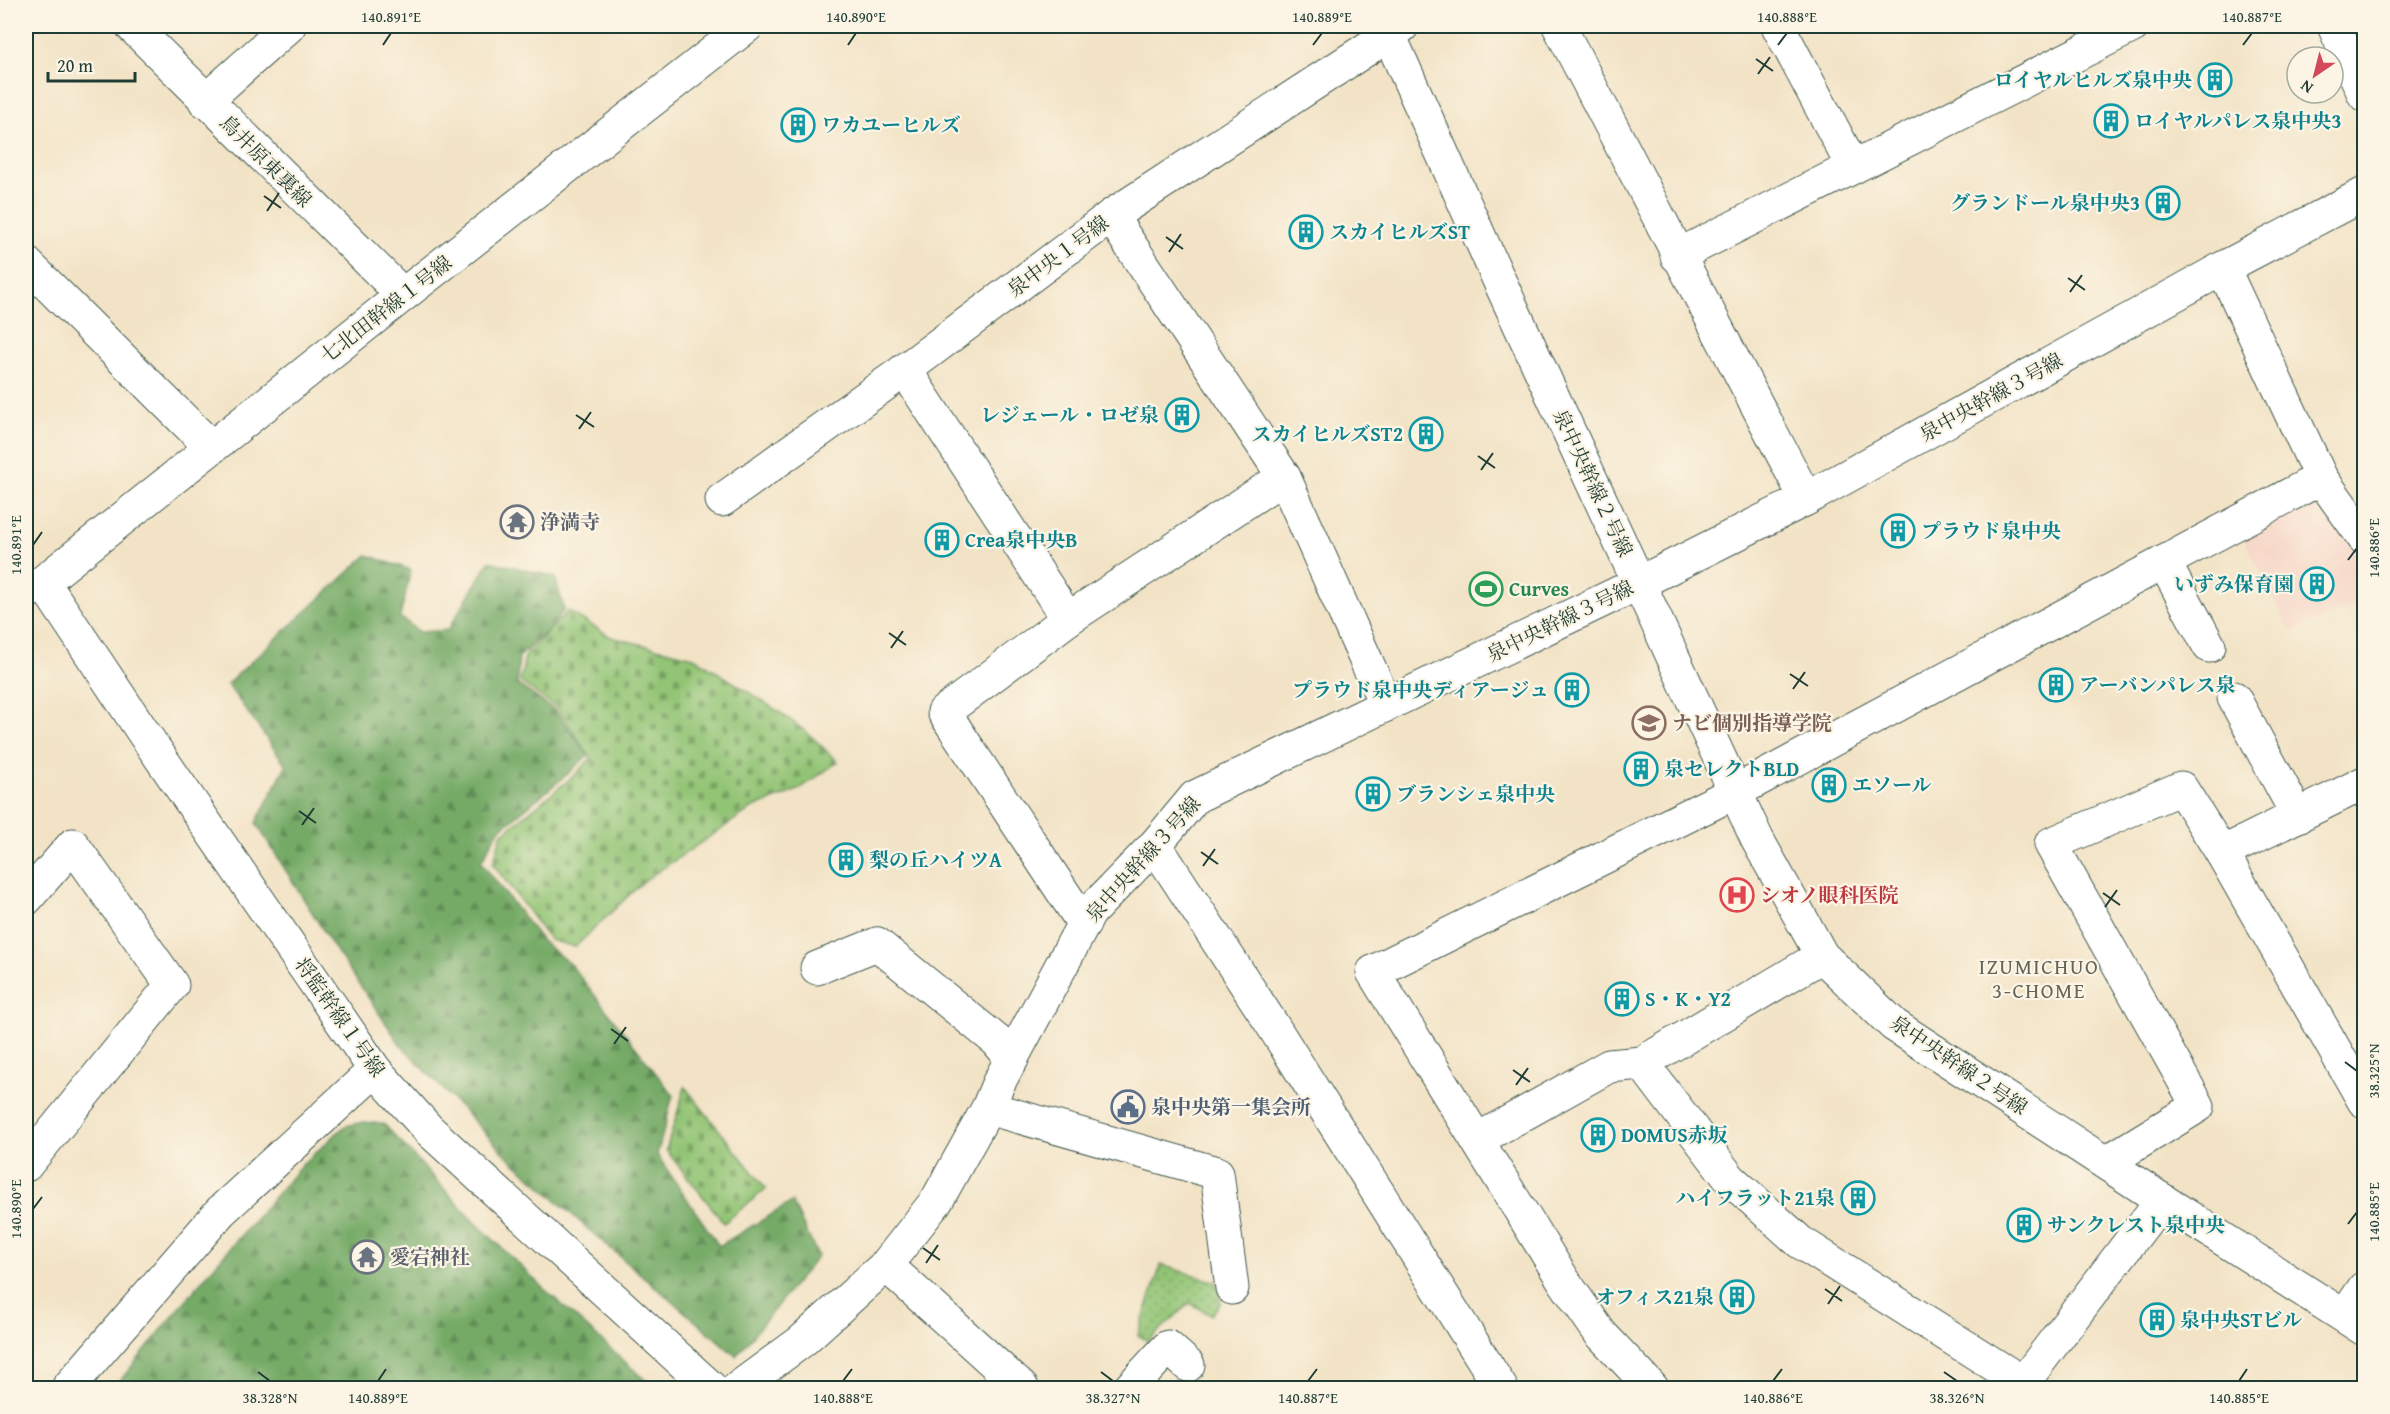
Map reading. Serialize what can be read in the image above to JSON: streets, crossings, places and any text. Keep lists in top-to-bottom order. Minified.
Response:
{"streets":{"street":["鳥井原東裏線","泉中央１号線","七北田幹線１号線","泉中央幹線３号線","泉中央幹線２号線","将監幹線１号線"]},"crossings":[["鳥井原東裏線","七北田幹線１号線"],["泉中央１号線","泉中央幹線２号線"],["七北田幹線１号線","将監幹線１号線"],["泉中央幹線３号線","泉中央幹線２号線"]],"districts":["IZUMICHUO 3-CHOME"],"places":{"building":["ロイヤルヒルズ泉中央","ロイヤルパレス泉中央3","ワカユーヒルズ","グランドール泉中央3","スカイヒルズST","レジェール・ロゼ泉","スカイヒルズST2","プラウド泉中央","Crea泉中央B","いずみ保育園","アーバンパレス泉","プラウド泉中央ディアージュ","泉セレクトBLD","エソール","ブランシェ泉中央","梨の丘ハイツA","S・K・Y2","DOMUS赤坂","ハイフラット21泉","サンクレスト泉中央","オフィス21泉","泉中央STビル"],"temple":["浄満寺","愛宕神社"],"sports":["Curves"],"school or university":["ナビ個別指導学院"],"hospital":["シオノ眼科医院"],"public building":["泉中央第一集会所"]},"scale_bar":"20 m","north":"bottom left","coordinates":["140.891°E","140.890°E","140.889°E","140.888°E","140.887°E","140.886°E","38.325°N","140.885°E","38.328°N","38.327°N","38.326°N"]}
